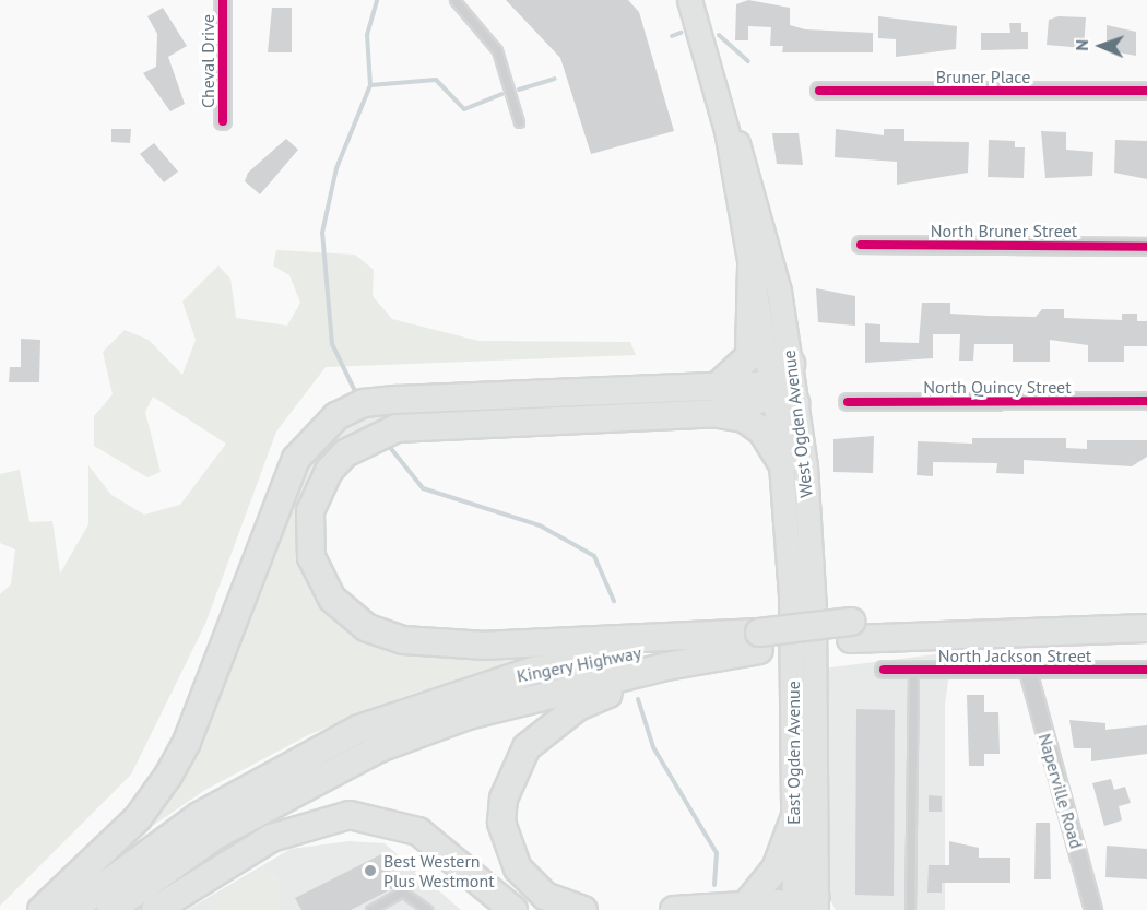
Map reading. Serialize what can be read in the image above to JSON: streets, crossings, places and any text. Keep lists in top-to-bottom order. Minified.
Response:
{"streets":{"highway":["Kingery Highway"],"main road":["West Ogden Avenue","East Ogden Avenue"],"street":["Cheval Drive","Bruner Place","North Bruner Street","North Quincy Street","North Jackson Street","Naperville Road"]},"crossings":[["West Ogden Avenue","East Ogden Avenue"],["North Jackson Street","Naperville Road"]],"places":["Best Western Plus Westmont"],"north":"left"}
